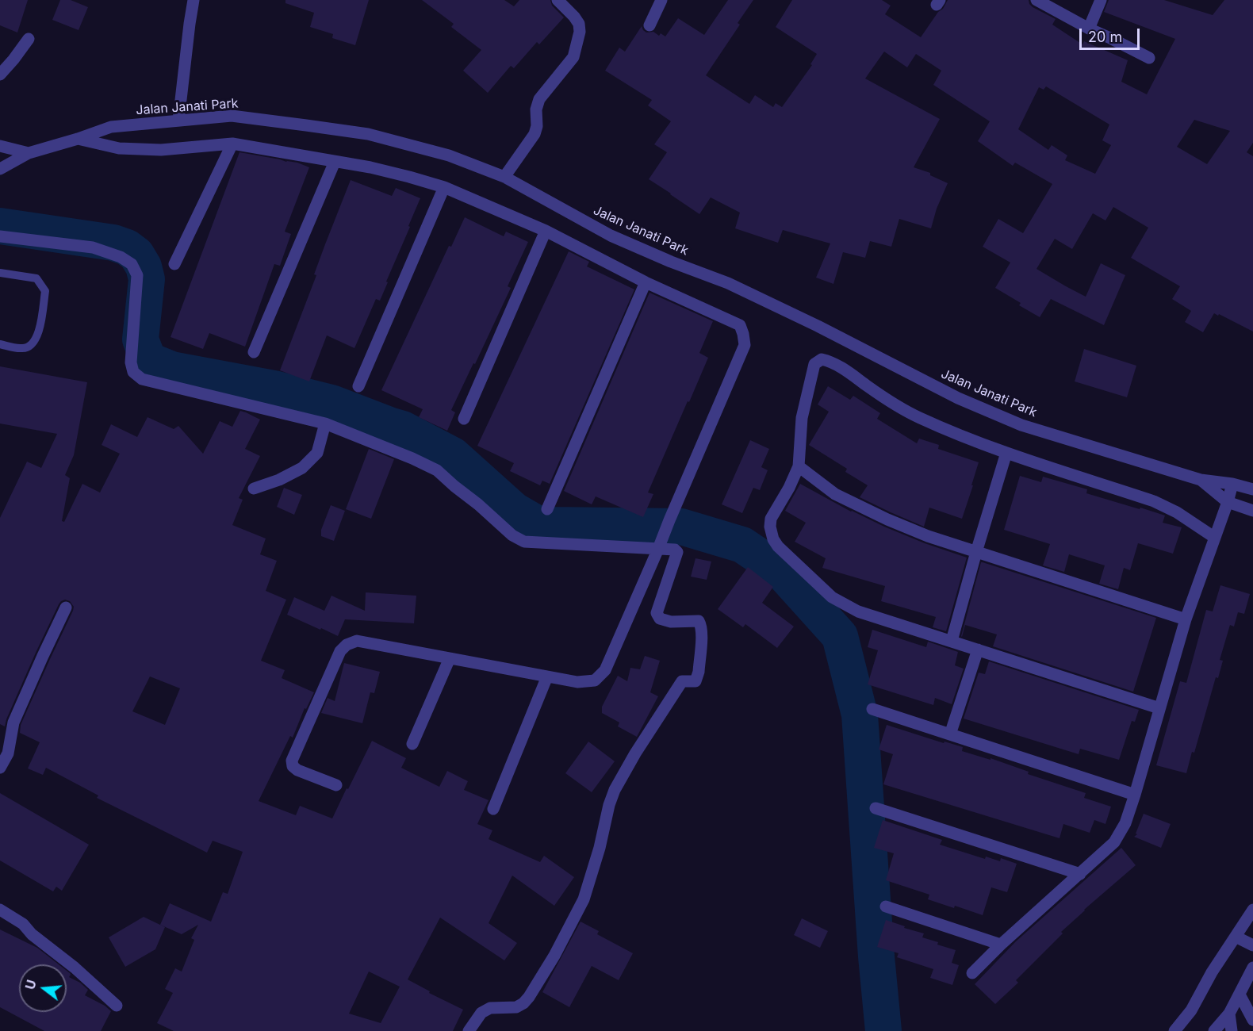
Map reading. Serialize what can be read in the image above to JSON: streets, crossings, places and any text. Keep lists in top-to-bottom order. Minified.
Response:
{"streets":{"street":["Jalan Janati Park"]},"scale_bar":"20 m","north":"left"}
